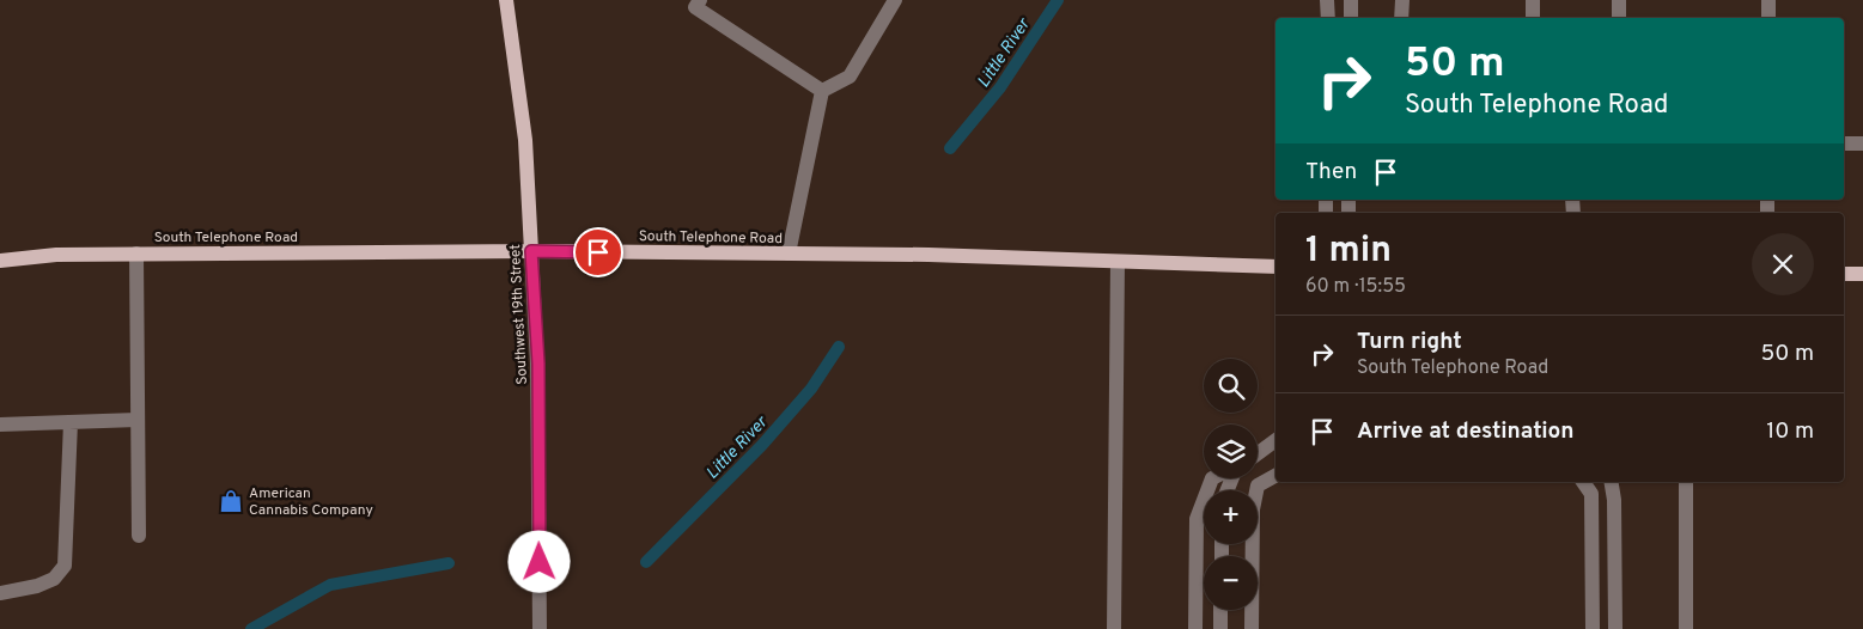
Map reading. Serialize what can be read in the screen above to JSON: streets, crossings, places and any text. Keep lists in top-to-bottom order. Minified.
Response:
{"streets":{"main road":["South Telephone Road","Southwest 19th Street"]},"crossings":[["South Telephone Road","Southwest 19th Street"]],"water":["Little River"],"places":{"shop":["American Cannabis Company"]},"page":{"turn":["50 m","South Telephone Road"],"then":"Then","heading":["1 min","60 m · 15:55"],"list":[{"name":"Turn right","note":"South Telephone Road","value":"50 m"},{"name":"Arrive at destination","value":"10 m"}],"map_buttons":["+","−"]}}
